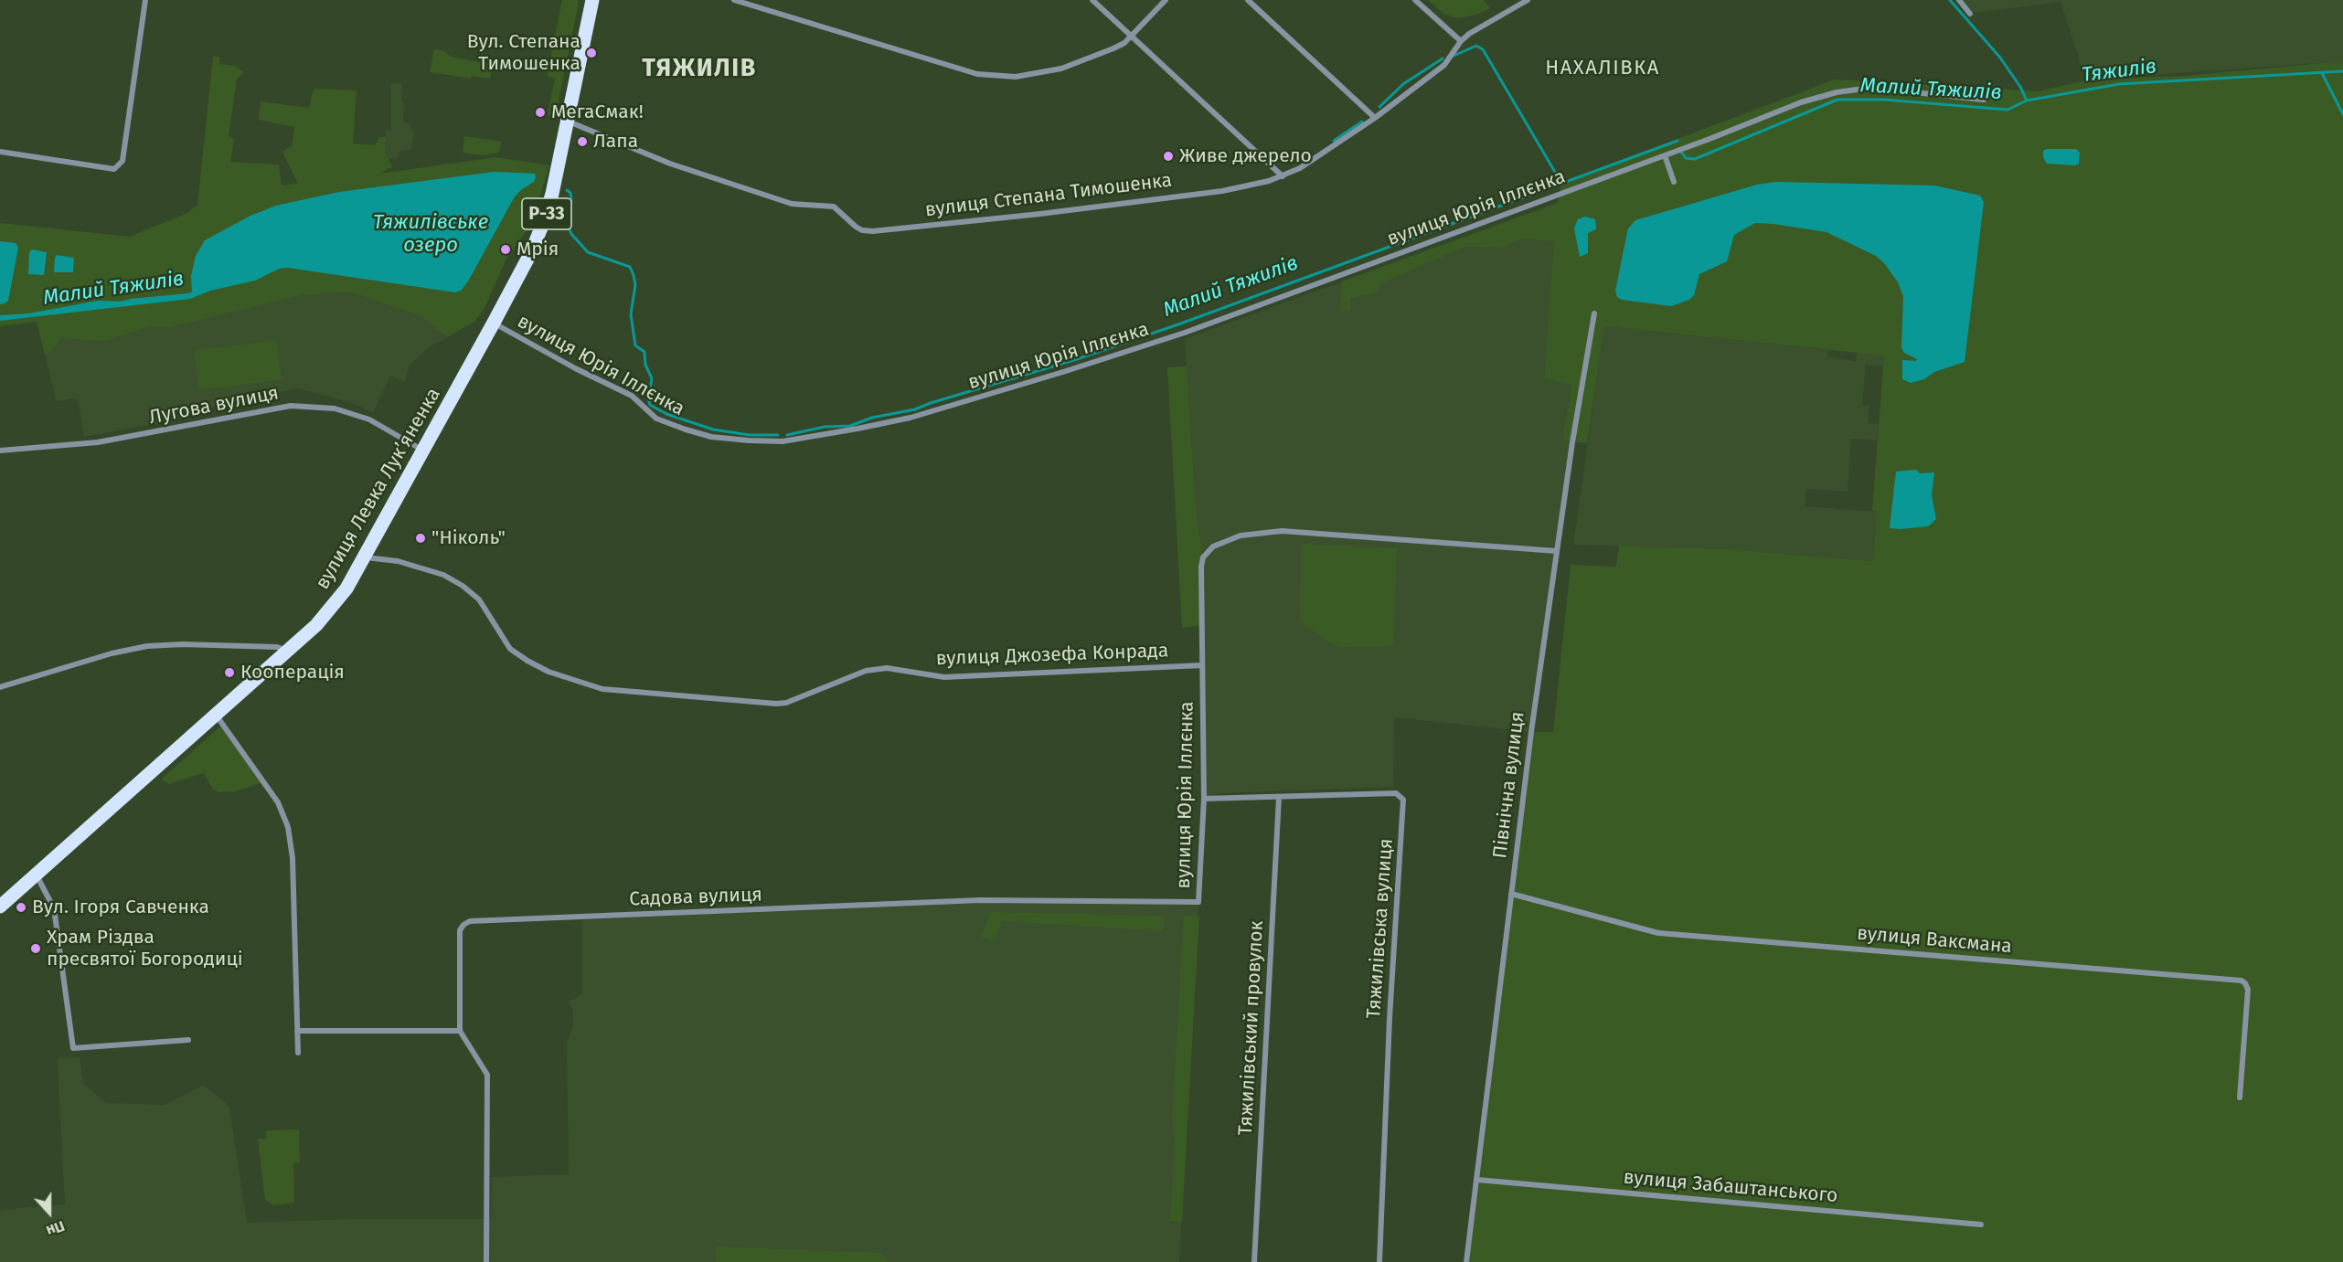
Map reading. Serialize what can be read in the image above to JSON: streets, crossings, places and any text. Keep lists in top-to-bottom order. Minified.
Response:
{"streets":{"main road":["Р-33","вулиця Левка Лукʼяненка"],"street":["вулиця Степана Тимошенка","вулиця Юрія Іллєнка","Лугова вулиця","вулиця Джозефа Конрада","Північна вулиця","Садова вулиця","Тяжилівська вулиця","вулиця Ваксмана","Тяжилівський провулок","вулиця Забаштанського"]},"crossings":[["вулиця Степана Тимошенка","вулиця Левка Лукʼяненка"],["вулиця Юрія Іллєнка","вулиця Левка Лукʼяненка"],["вулиця Юрія Іллєнка","вулиця Джозефа Конрада"],["вулиця Юрія Іллєнка","Північна вулиця"],["вулиця Юрія Іллєнка","Садова вулиця"],["вулиця Юрія Іллєнка","Тяжилівська вулиця"],["Лугова вулиця","вулиця Левка Лукʼяненка"],["вулиця Левка Лукʼяненка","вулиця Джозефа Конрада"],["Північна вулиця","вулиця Ваксмана"],["Північна вулиця","вулиця Забаштанського"],["Тяжилівська вулиця","Тяжилівський провулок"]],"districts":["ТЯЖИЛІВ","НАХАЛІВКА"],"water":["Тяжилів","Малий Тяжилів","Тяжилівське озеро"],"places":["Вул. Степана Тимошенка","МегаСмак!","Лапа","Живе джерело","Мрія","\"Ніколь\"","Кооперація","Вул. Ігоря Савченка","Храм Різдва пресвятої Богородиці"],"north":"bottom"}
